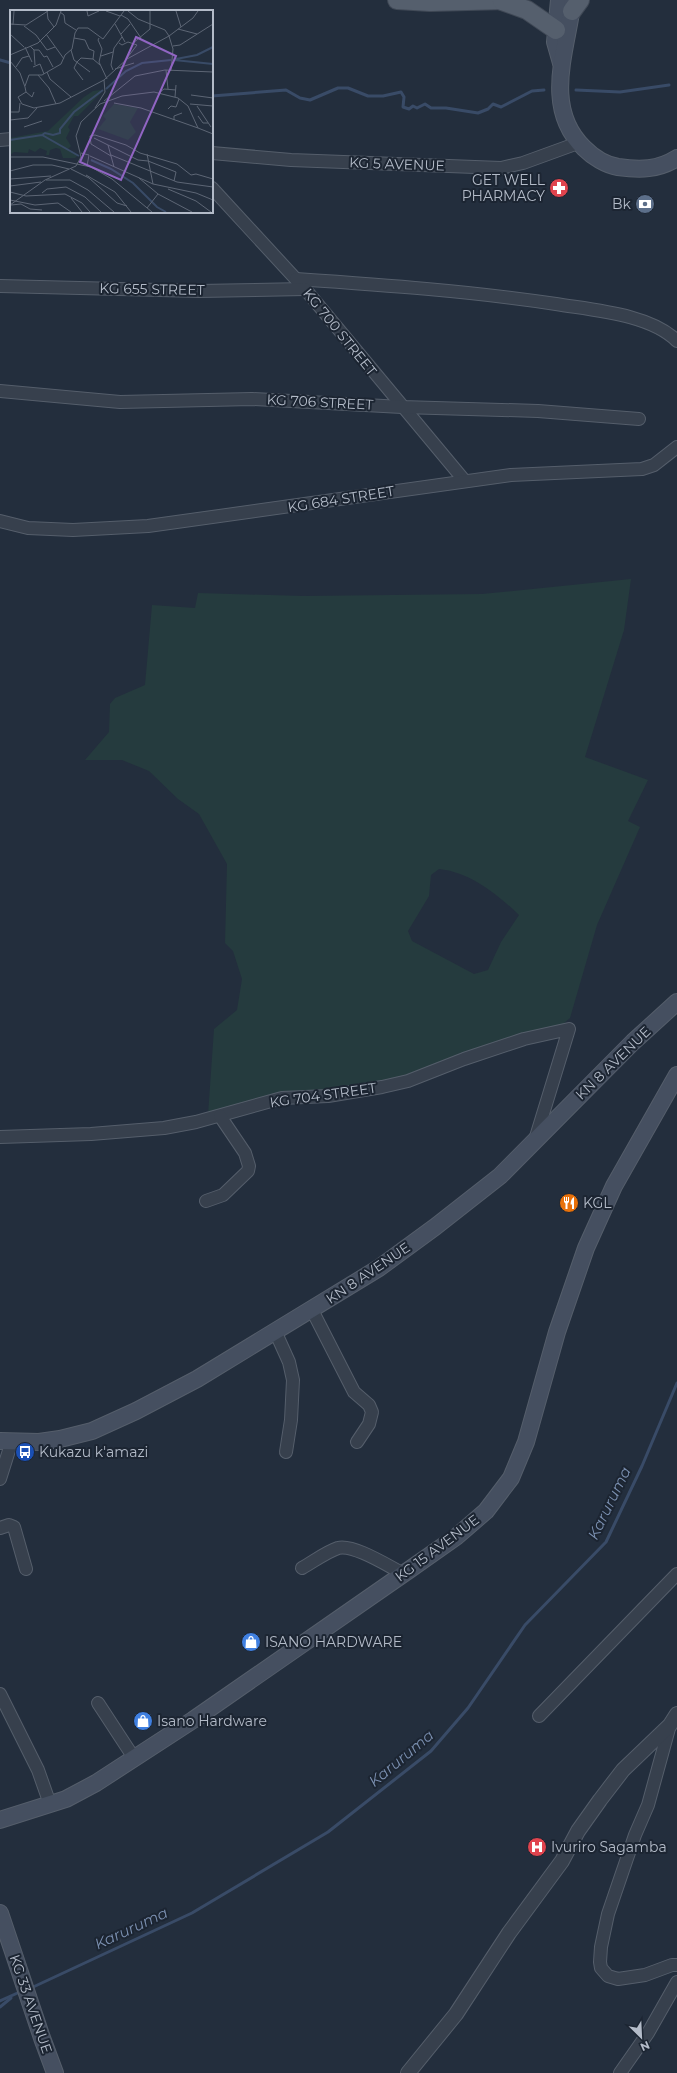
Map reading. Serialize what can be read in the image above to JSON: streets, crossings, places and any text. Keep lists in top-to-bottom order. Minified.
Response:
{"streets":{"main road":["KN 8 AVENUE","KG 15 AVENUE","KG 33 AVENUE"],"street":["KG 5 AVENUE","KG 655 STREET","KG 700 STREET","KG 706 STREET","KG 684 STREET","KG 704 STREET"]},"crossings":[["KG 655 STREET","KG 700 STREET"],["KG 700 STREET","KG 706 STREET"],["KG 700 STREET","KG 684 STREET"],["KN 8 AVENUE","KG 704 STREET"]],"water":["Karuruma"],"places":{"pharmacy":["GET WELL PHARMACY"],"bank":["Bk"],"restaurant":["KGL"],"bus stop":["Kukazu k'amazi"],"shop":["ISANO HARDWARE","Isano Hardware"],"hospital":["Ivuriro Sagamba"]},"north":"bottom right"}
